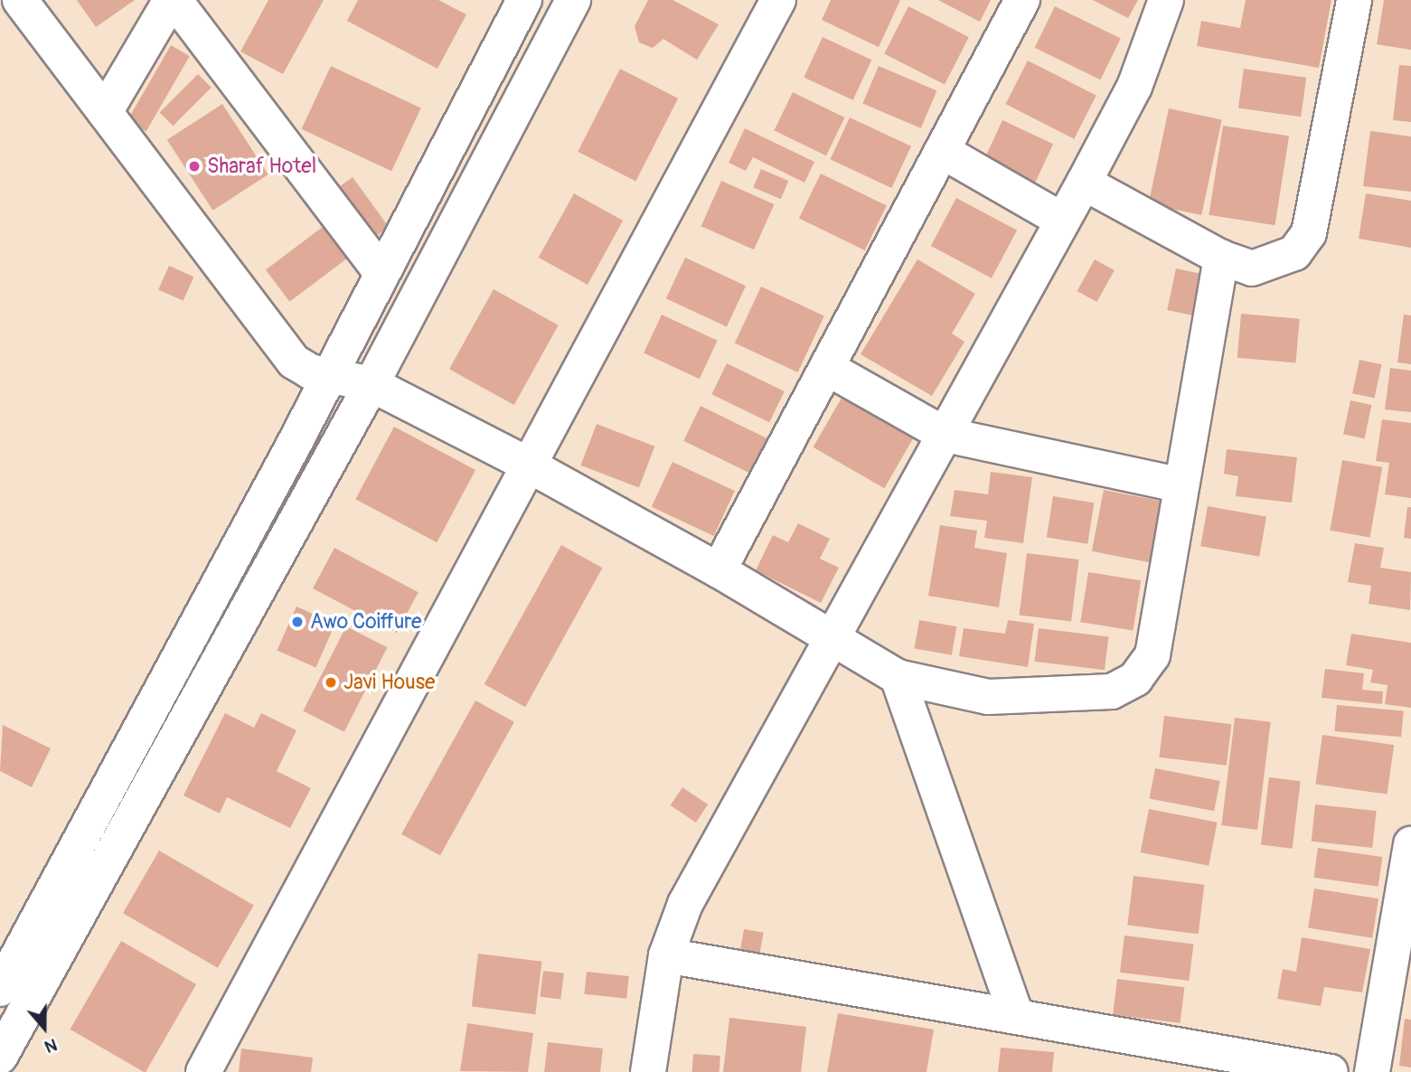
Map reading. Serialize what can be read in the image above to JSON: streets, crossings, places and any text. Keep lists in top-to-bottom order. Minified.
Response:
{"places":["Sharaf Hotel","Awo Coiffure","Javi House"],"north":"bottom"}
